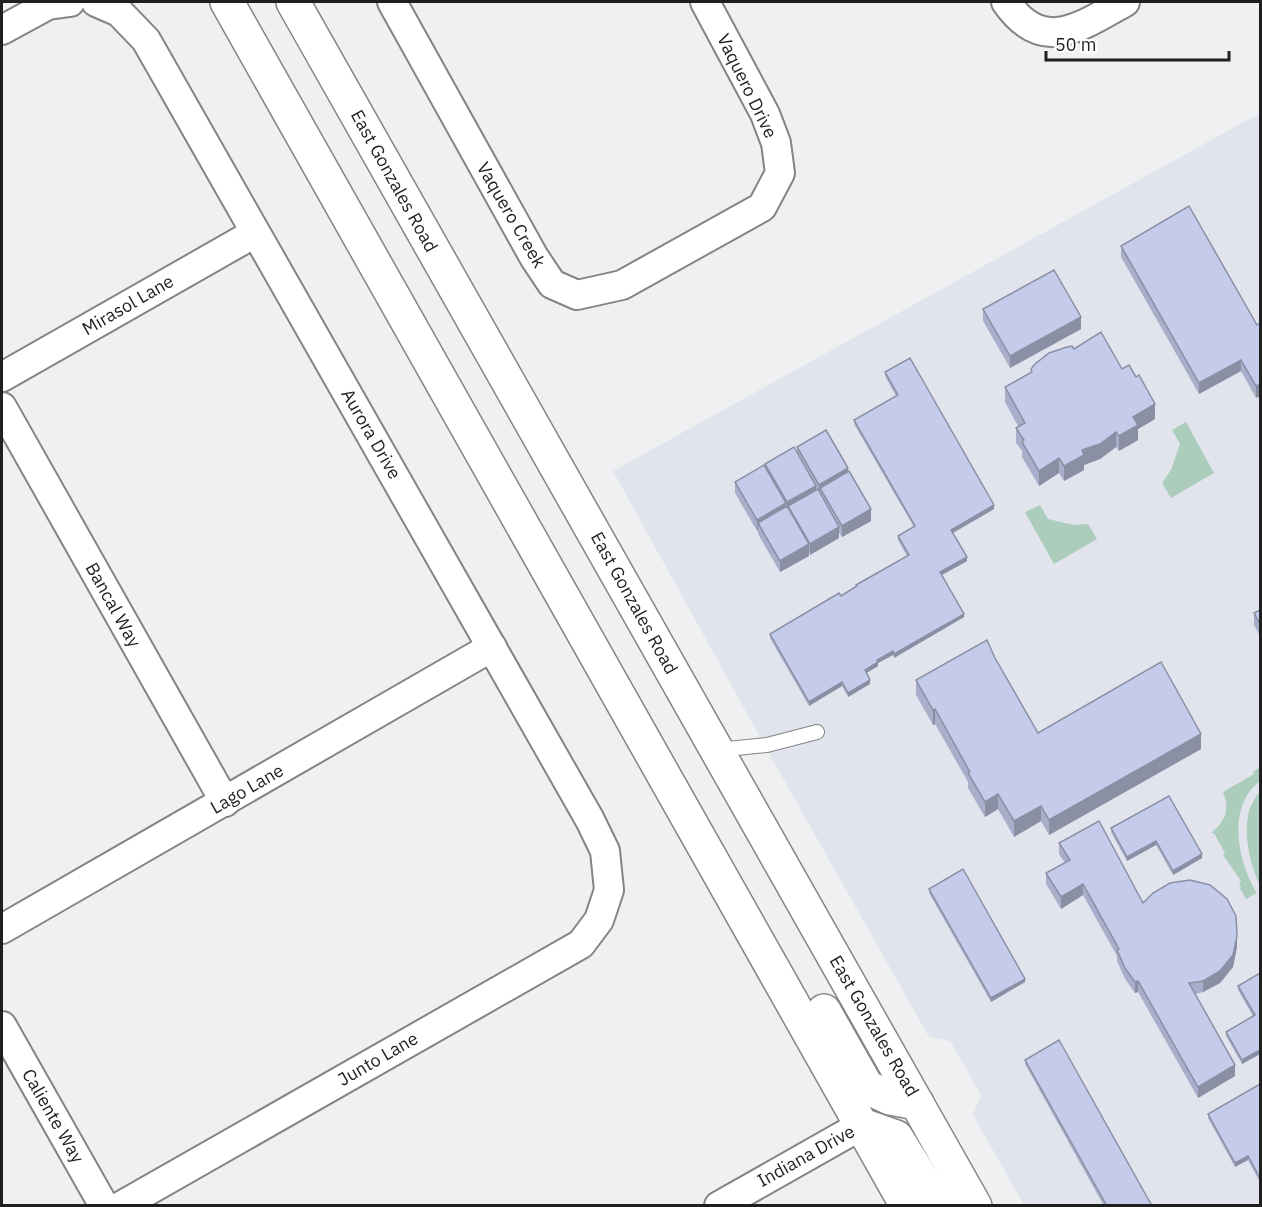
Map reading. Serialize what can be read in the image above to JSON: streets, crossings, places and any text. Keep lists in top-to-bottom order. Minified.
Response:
{"streets":{"main road":["East Gonzales Road"],"street":["Vaquero Drive","Vaquero Creek","Mirasol Lane","Aurora Drive","Bancal Way","Lago Lane","Junto Lane","Caliente Way","Indiana Drive"]},"crossings":[["Vaquero Drive","Vaquero Creek"],["Mirasol Lane","Aurora Drive"],["Aurora Drive","Lago Lane"],["Aurora Drive","Junto Lane"],["Bancal Way","Lago Lane"]],"scale_bar":"50 m"}
